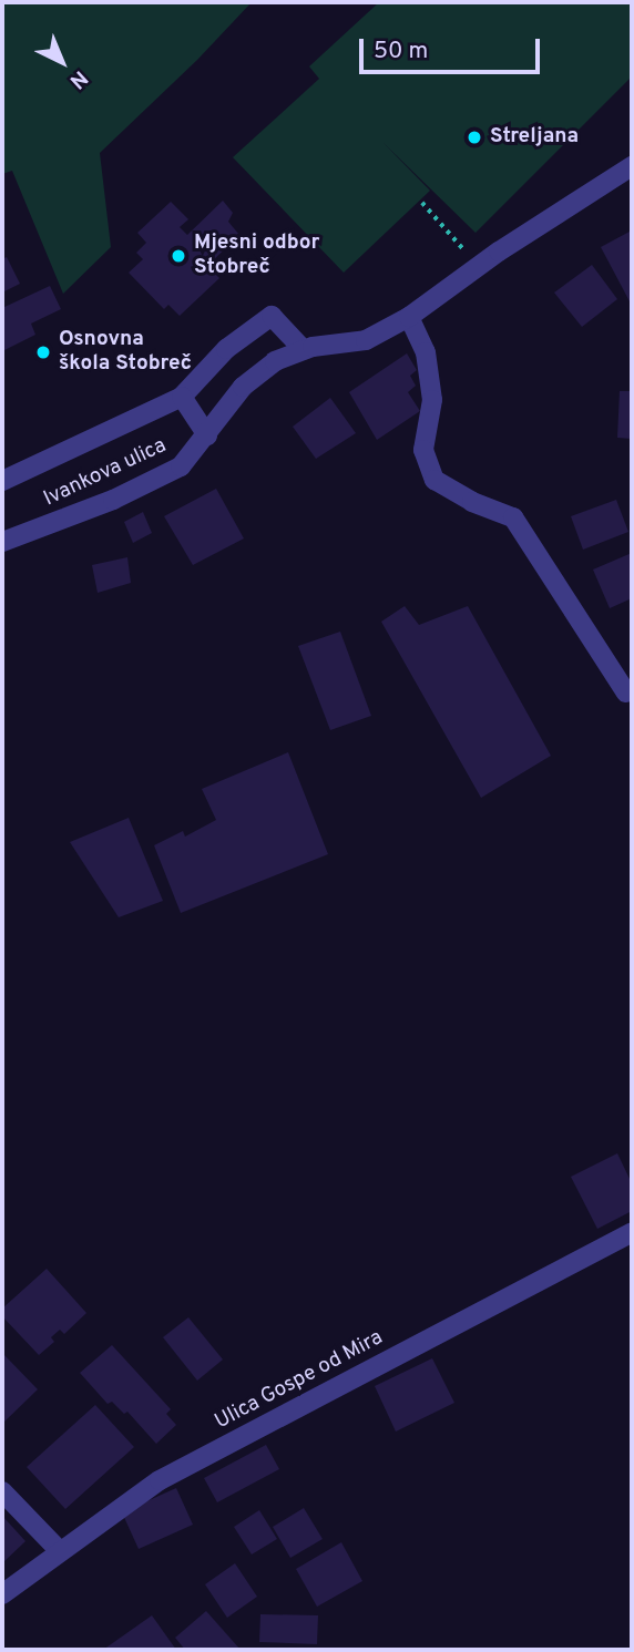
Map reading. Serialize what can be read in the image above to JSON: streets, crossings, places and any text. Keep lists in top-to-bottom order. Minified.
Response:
{"streets":{"street":["Ivankova ulica","Ulica Gospe od Mira"]},"places":["Streljana","Mjesni odbor Stobreč","Osnovna škola Stobreč"],"scale_bar":"50 m","north":"bottom right"}
